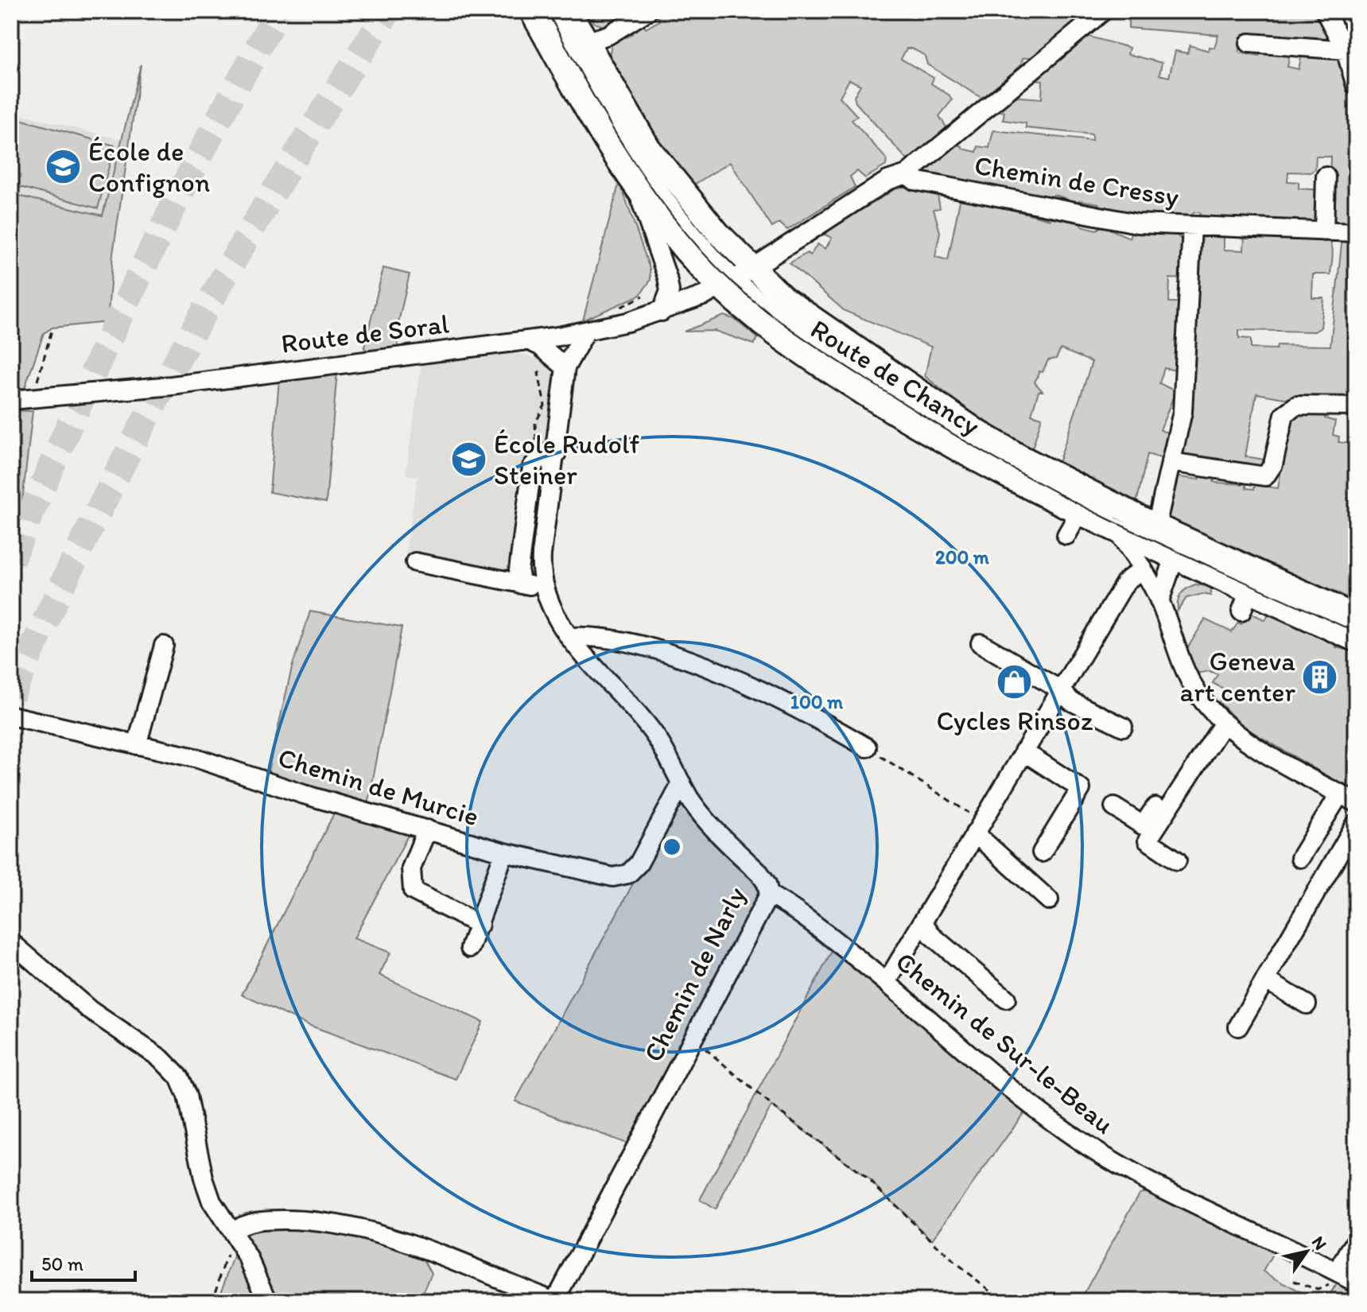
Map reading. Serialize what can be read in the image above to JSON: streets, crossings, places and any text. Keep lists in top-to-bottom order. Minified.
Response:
{"streets":{"main road":["Route de Chancy"],"street":["Chemin de Cressy","Route de Soral","Chemin de Murcie","Chemin de Narly","Chemin de Sur-le-Beau"]},"crossings":[["Chemin de Cressy","Route de Soral"],["Route de Soral","Route de Chancy"],["Route de Soral","Chemin de Narly"],["Chemin de Murcie","Chemin de Narly"],["Chemin de Narly","Chemin de Sur-le-Beau"]],"places":{"school or university":["École de Confignon","École Rudolf Steiner"],"building":["Geneva art center"],"shop":["Cycles Rinsoz"]},"scale_bar":"50 m","north":"top right","rings":["200 m","100 m"]}
